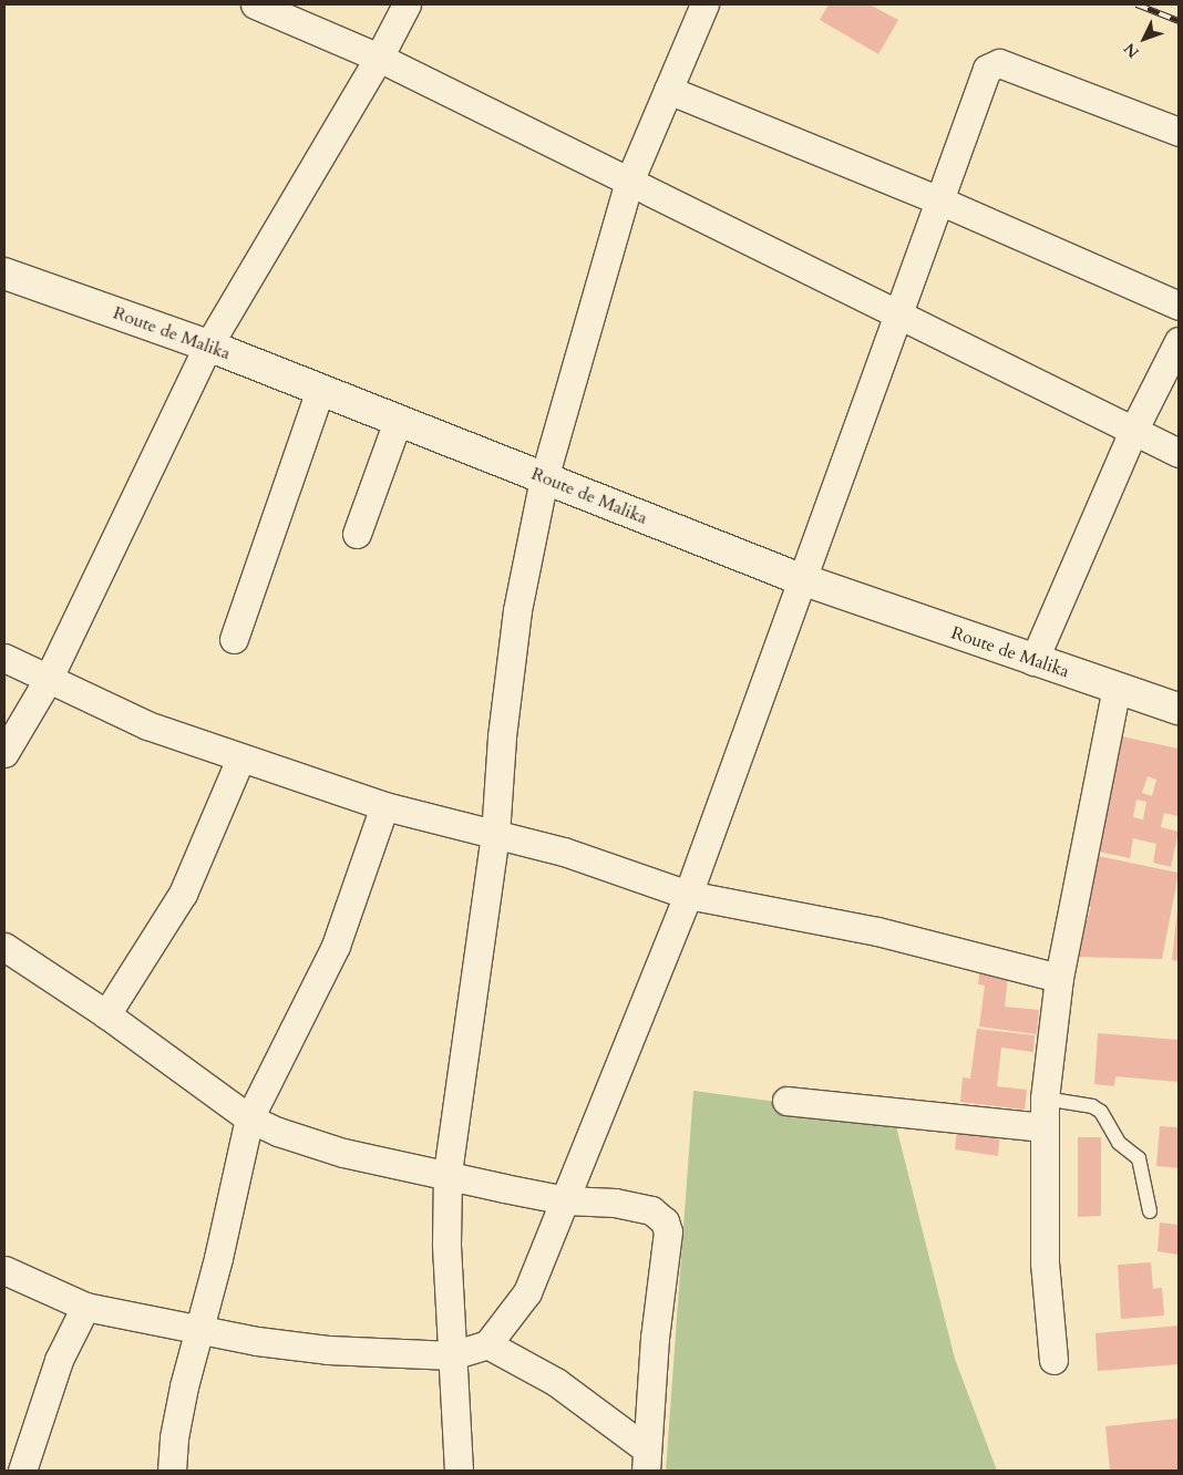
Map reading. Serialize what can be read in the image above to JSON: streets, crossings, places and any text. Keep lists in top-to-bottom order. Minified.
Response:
{"streets":{"main road":["Route de Malika"]},"north":"bottom left"}
